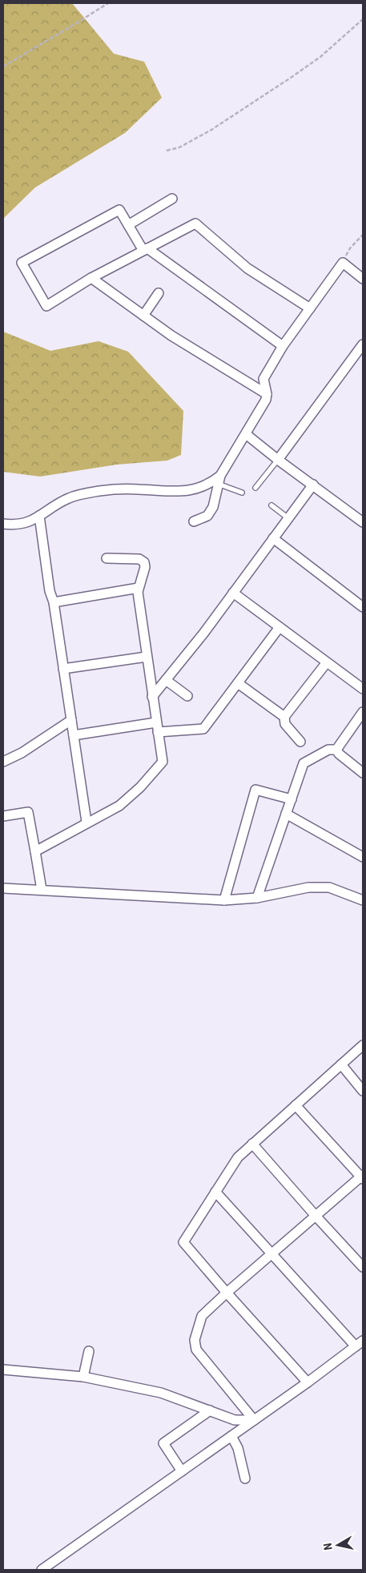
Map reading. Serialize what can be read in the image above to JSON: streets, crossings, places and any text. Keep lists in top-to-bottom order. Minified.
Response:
{"north":"left"}
